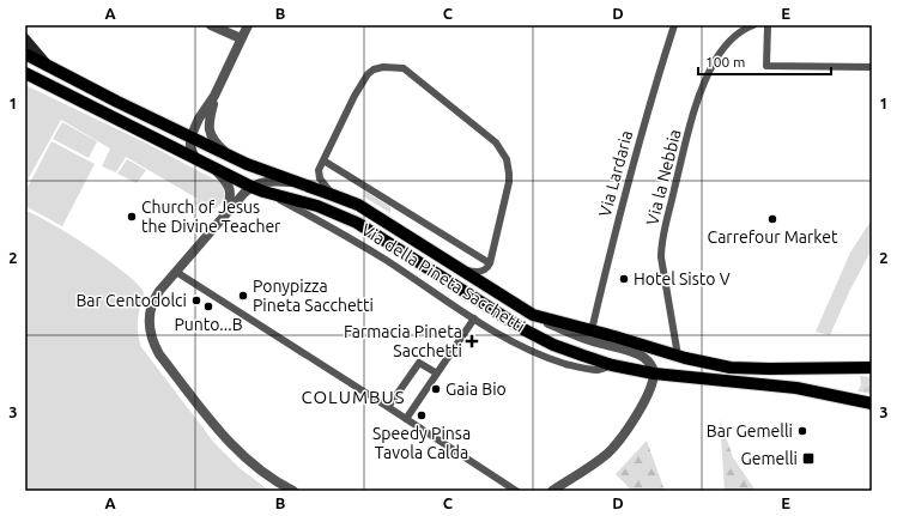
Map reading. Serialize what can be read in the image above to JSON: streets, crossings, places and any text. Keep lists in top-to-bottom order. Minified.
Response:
{"streets":{"main road":["Via della Pineta Sacchetti"],"street":["Via Lardaria","Via la Nebbia"]},"crossings":[["Via Lardaria","Via della Pineta Sacchetti"],["Via la Nebbia","Via della Pineta Sacchetti"]],"districts":["COLUMBUS"],"places":{"other":["Church of Jesus the Divine Teacher","Carrefour Market","Hotel Sisto V","Ponypizza Pineta Sacchetti","Bar Centodolci","Punto...B","Gaia Bio","Speedy Pinsa Tavola Calda","Bar Gemelli"],"health":["Farmacia Pineta Sacchetti"],"transit":["Gemelli"]},"scale_bar":"100 m","grid":{"columns":["A","B","C","D","E"],"rows":["1","2","3"]}}
